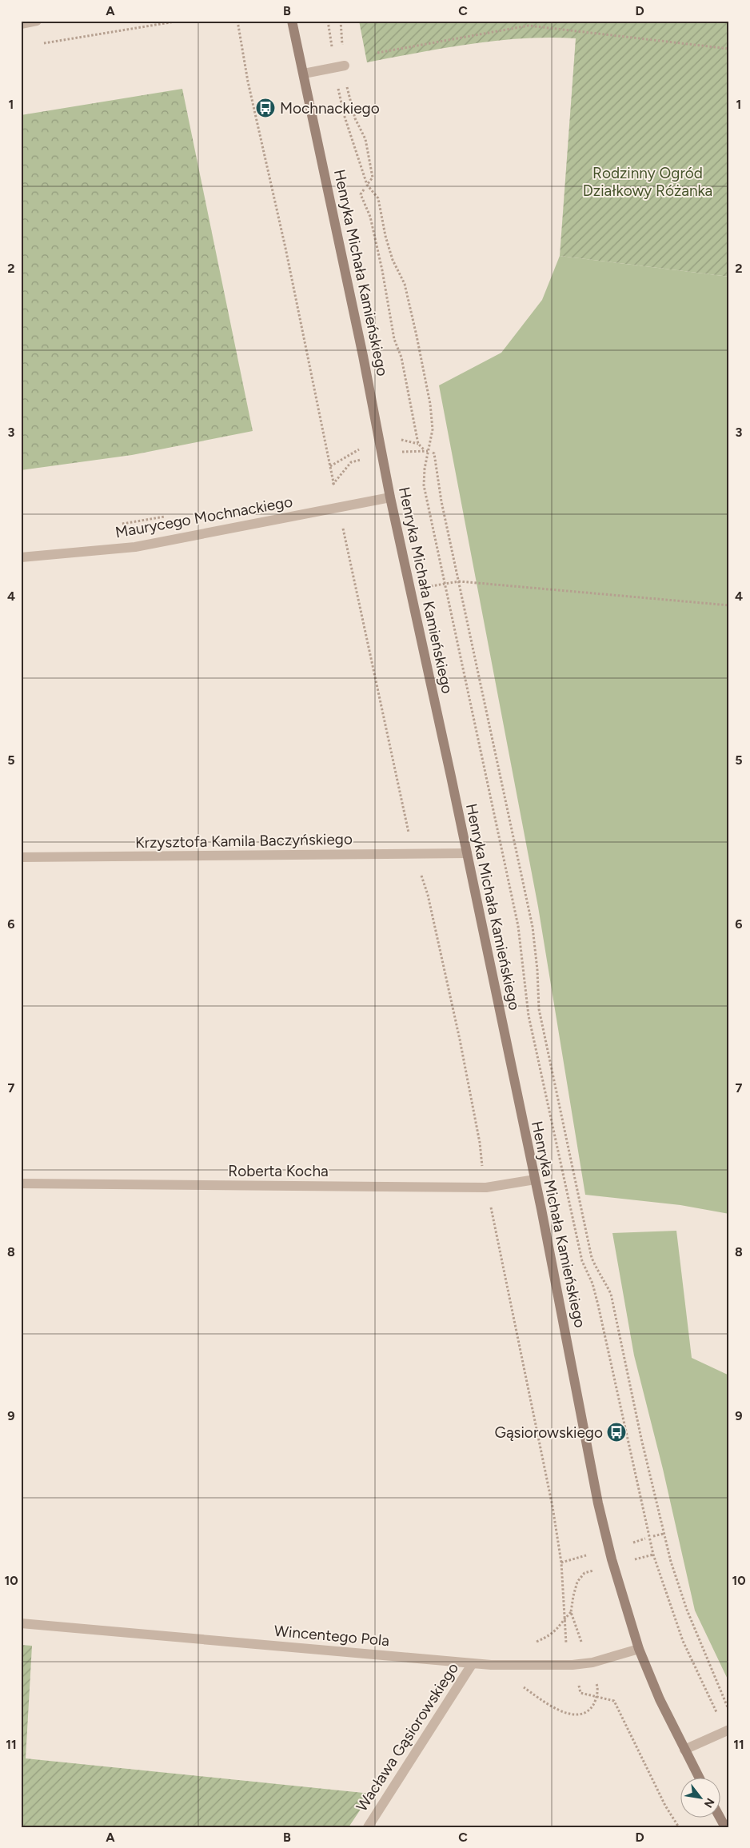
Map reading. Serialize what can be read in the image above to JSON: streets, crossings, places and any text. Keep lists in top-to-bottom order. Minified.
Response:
{"streets":{"street":["Henryka Michała Kamieńskiego","Maurycego Mochnackiego","Krzysztofa Kamila Baczyńskiego","Roberta Kocha","Wincentego Pola","Wacława Gąsiorowskiego"]},"crossings":[["Henryka Michała Kamieńskiego","Maurycego Mochnackiego"],["Henryka Michała Kamieńskiego","Krzysztofa Kamila Baczyńskiego"],["Henryka Michała Kamieńskiego","Roberta Kocha"],["Henryka Michała Kamieńskiego","Wincentego Pola"],["Wincentego Pola","Wacława Gąsiorowskiego"]],"parks":["Rodzinny Ogród Działkowy Różanka"],"places":{"bus stop":["Mochnackiego","Gąsiorowskiego"]},"north":"bottom right","grid":{"columns":["A","B","C","D"],"rows":["1","2","3","4","5","6","7","8","9","10","11"]}}
